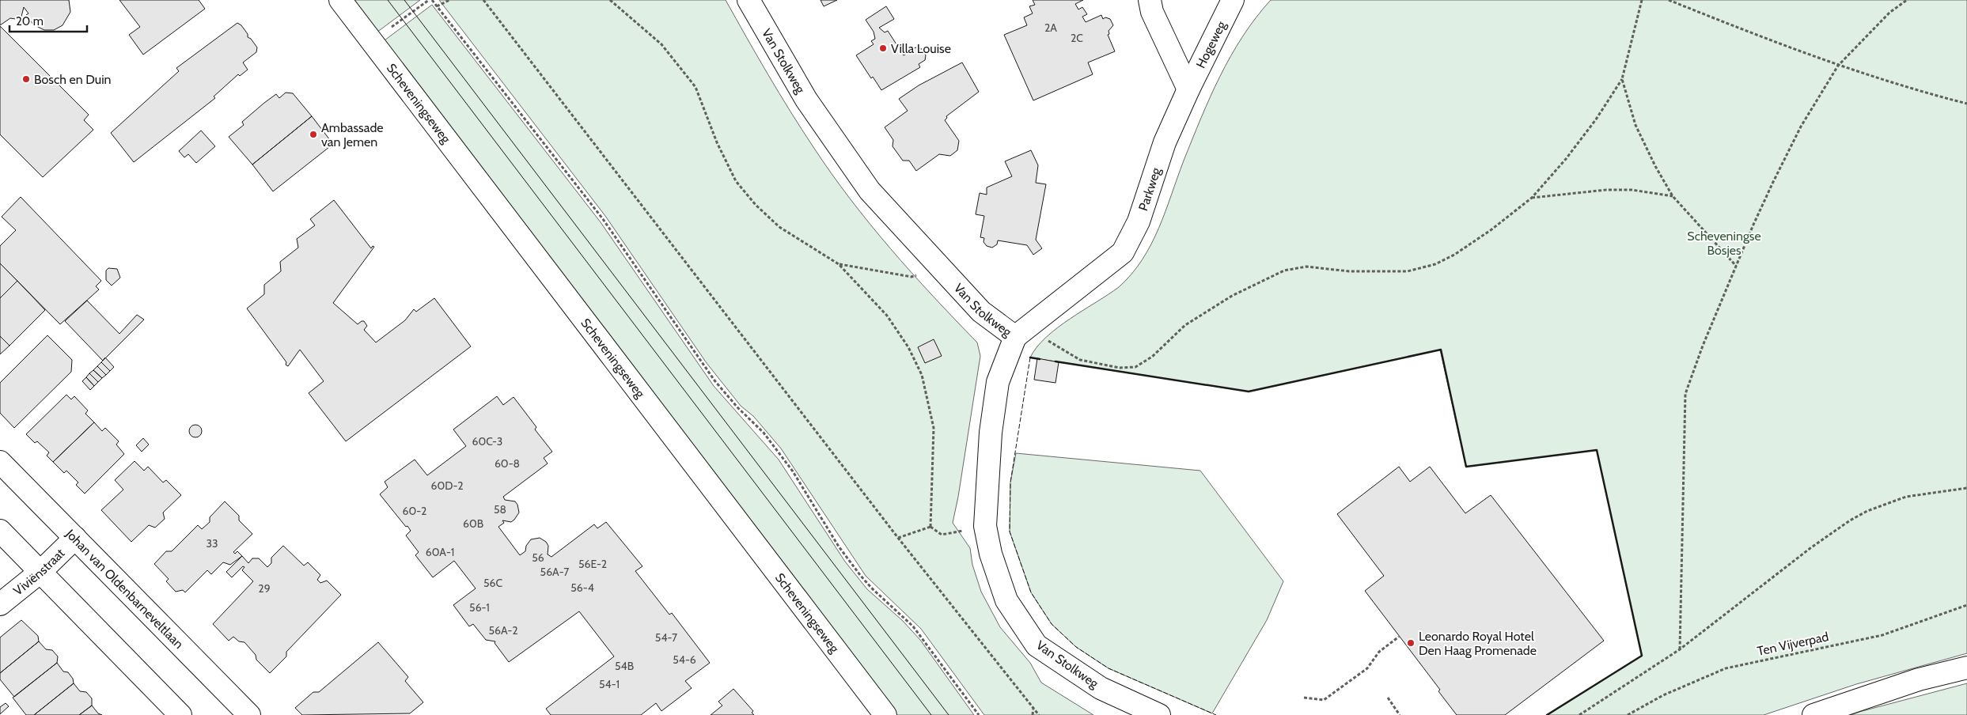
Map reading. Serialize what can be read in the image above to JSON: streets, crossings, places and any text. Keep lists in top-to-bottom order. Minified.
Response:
{"streets":{"street":["Hogeweg","Van Stolkweg","Scheveningseweg","Parkweg","Viviënstraat","Johan van Oldenbarneveltlaan"],"path":["Ten Vijverpad"]},"crossings":[["Hogeweg","Parkweg"],["Van Stolkweg","Parkweg"],["Viviënstraat","Johan van Oldenbarneveltlaan"]],"parks":["Scheveningse Bosjes"],"places":["Villa Louise","Bosch en Duin","Ambassade van Jemen","Leonardo Royal Hotel Den Haag Promenade"],"house_numbers":["2A","2C","60C-3","60-8","60D-2","58","60-2","60B","33","60A-1","56","56E-2","56A-7","56C","56-4","29","56-1","56A-2","54-7","54-6","54B","54-1"],"scale_bar":"20 m"}
